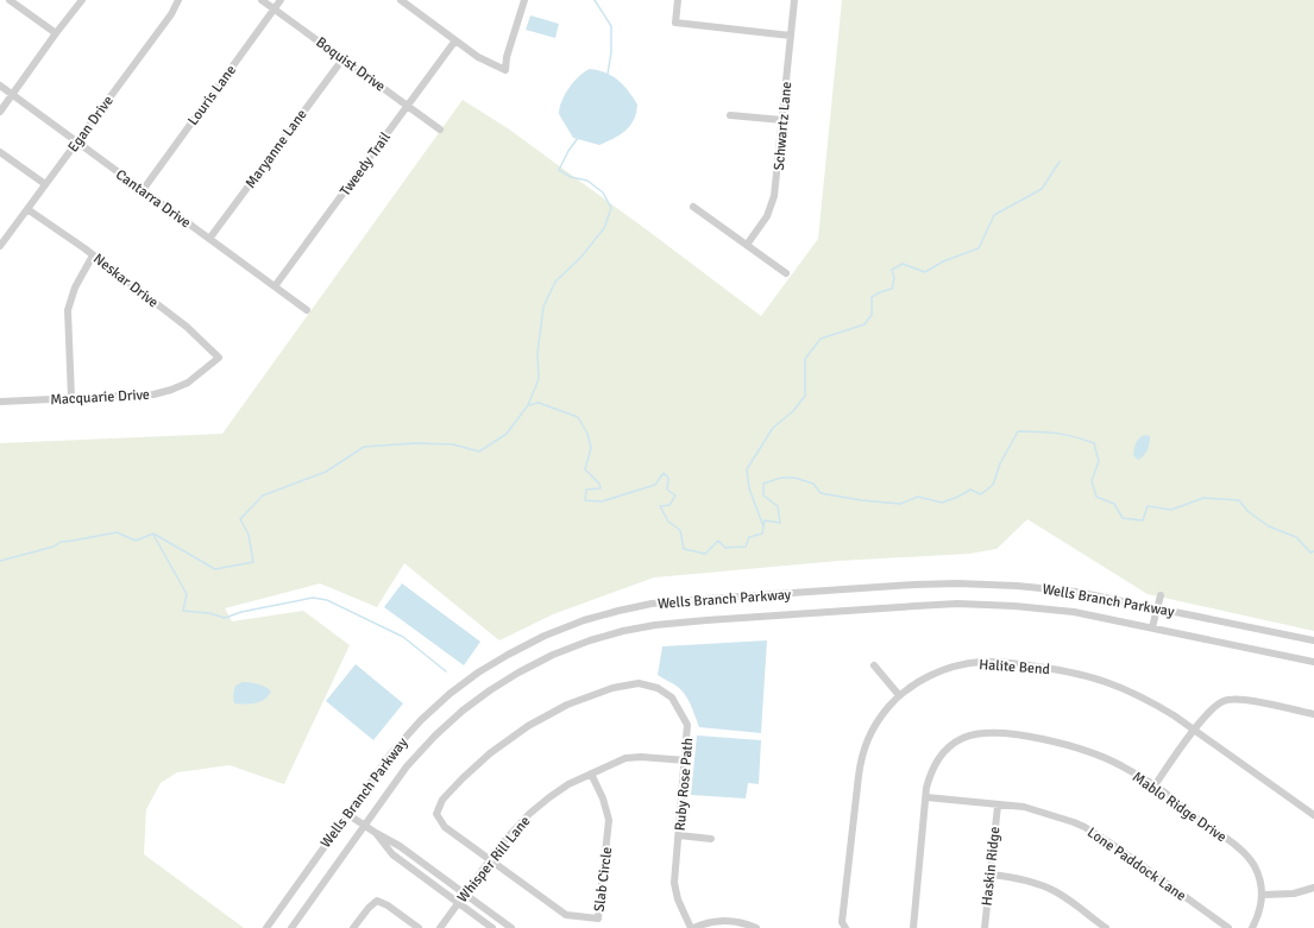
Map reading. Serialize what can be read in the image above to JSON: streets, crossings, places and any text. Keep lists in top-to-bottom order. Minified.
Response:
{"streets":{"street":["Boquist Drive","Louris Lane","Egan Drive","Schwartz Lane","Maryanne Lane","Tweedy Trail","Cantarra Drive","Neskar Drive","Macquarie Drive","Wells Branch Parkway","Halite Bend","Ruby Rose Path","Mablo Ridge Drive","Whisper Rill Lane","Lone Paddock Lane","Haskin Ridge","Slab Circle"]},"crossings":[["Boquist Drive","Louris Lane"],["Boquist Drive","Maryanne Lane"],["Boquist Drive","Tweedy Trail"],["Louris Lane","Cantarra Drive"],["Egan Drive","Cantarra Drive"],["Egan Drive","Neskar Drive"],["Maryanne Lane","Cantarra Drive"],["Tweedy Trail","Cantarra Drive"],["Neskar Drive","Macquarie Drive"],["Ruby Rose Path","Whisper Rill Lane"],["Ruby Rose Path","Slab Circle"],["Mablo Ridge Drive","Lone Paddock Lane"],["Whisper Rill Lane","Slab Circle"],["Lone Paddock Lane","Haskin Ridge"]]}
